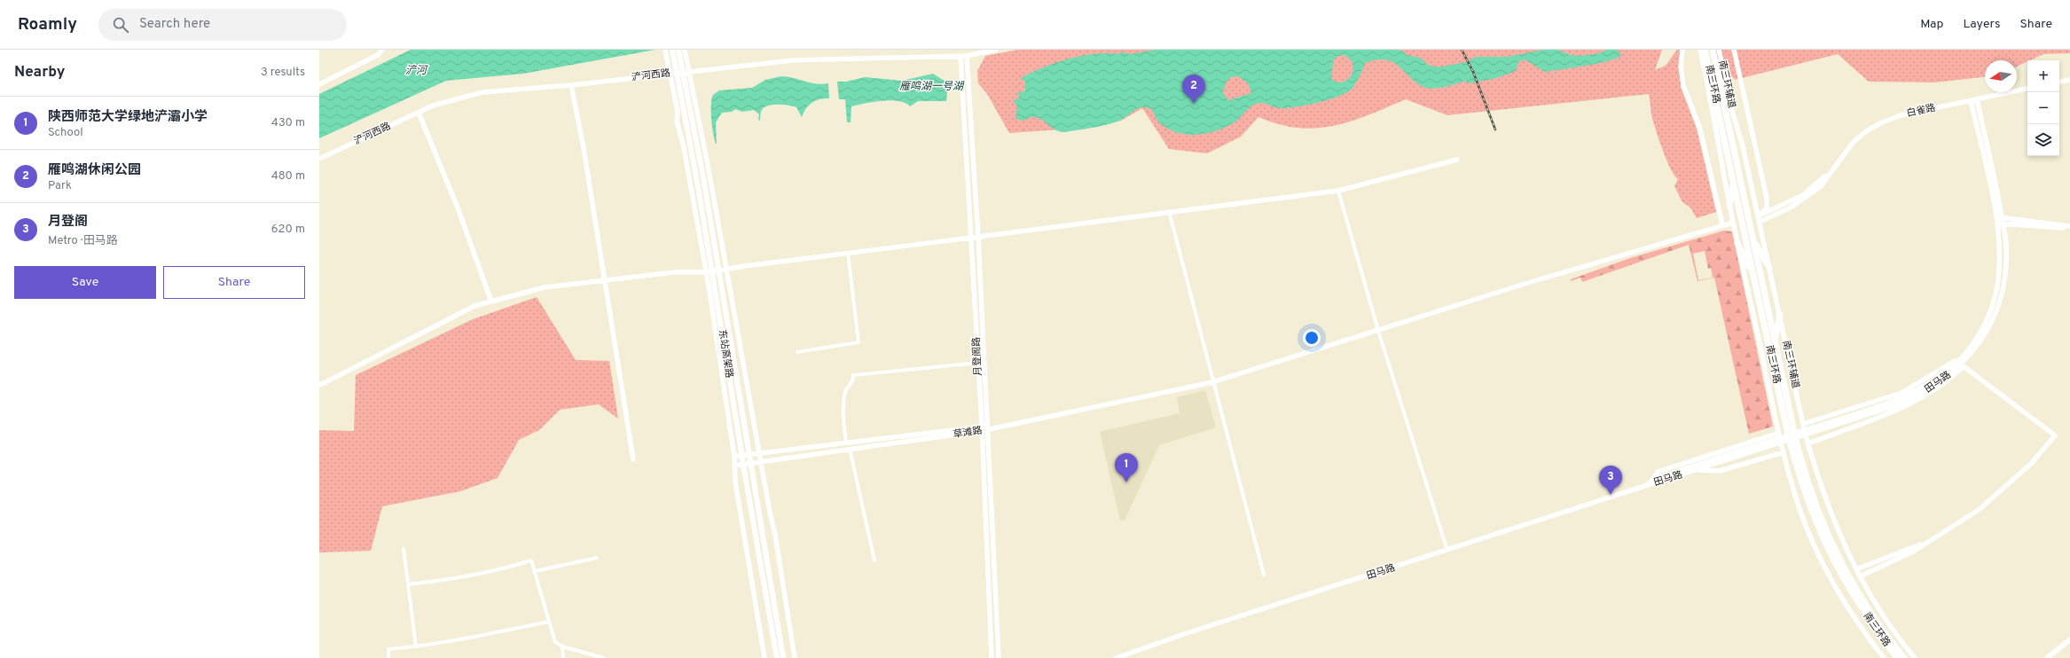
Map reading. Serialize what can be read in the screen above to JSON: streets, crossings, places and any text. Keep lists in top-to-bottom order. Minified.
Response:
{"streets":{"highway":["南三环路"],"main road":["东站高架路"],"street":["浐河西路","南三环辅道","白雀路","月登阁路","田马路","草滩路"]},"crossings":[["浐河西路","月登阁路"],["南三环路","南三环辅道"],["南三环辅道","白雀路"],["白雀路","田马路"],["月登阁路","草滩路"]],"water":["浐河","雁鸣湖一号湖"],"north":"left","page":{"header":"Roamly","search":"Search here","nav":["Map","Layers","Share"],"heading":["Nearby","3 results"],"map_buttons":["+","−"],"pins":["2","1","3"],"list":[{"mark":"1","name":"陕西师范大学绿地浐灞小学","note":"School","value":"430 m"},{"mark":"2","name":"雁鸣湖休闲公园","note":"Park","value":"480 m"},{"mark":"3","name":"月登阁","note":"Metro · 田马路","value":"620 m"}],"buttons":["Save","Share"]}}
